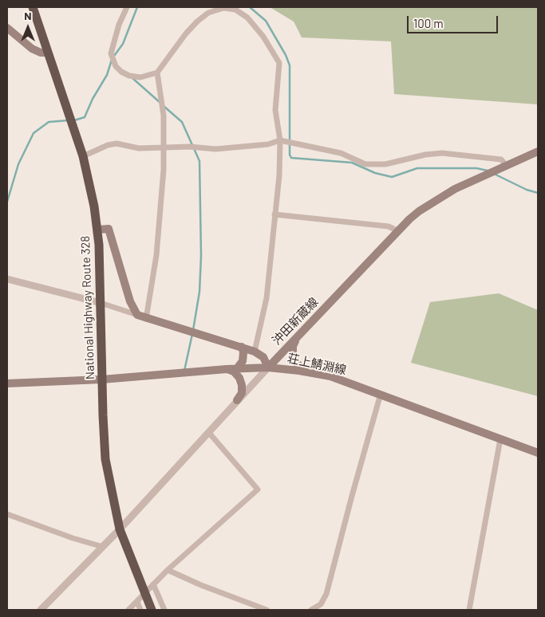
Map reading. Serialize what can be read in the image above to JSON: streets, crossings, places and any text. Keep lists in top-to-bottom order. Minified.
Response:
{"streets":{"highway":["National Highway Route 328"],"main road":["沖田新蔵線","荘上鯖淵線"]},"crossings":[["National Highway Route 328","荘上鯖淵線"],["沖田新蔵線","荘上鯖淵線"]],"scale_bar":"100 m","north":"top"}
